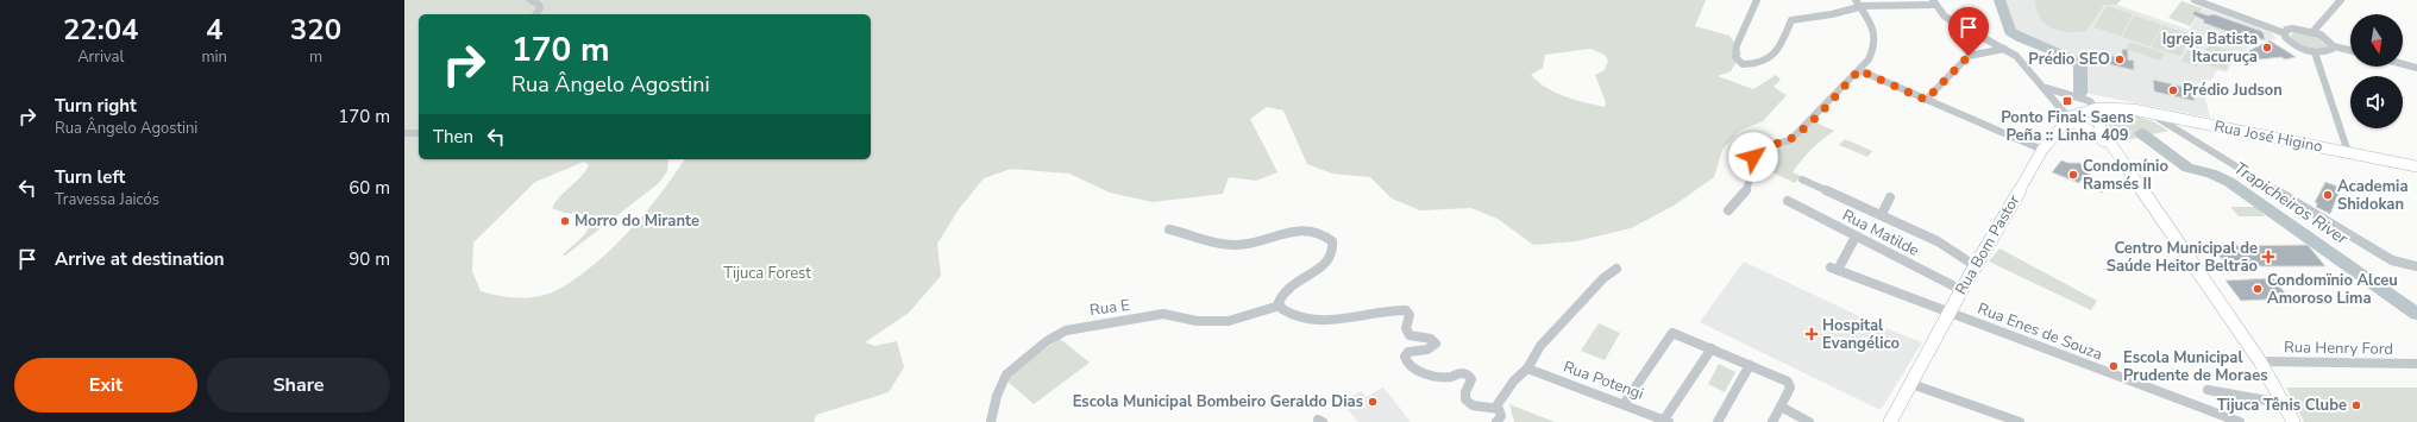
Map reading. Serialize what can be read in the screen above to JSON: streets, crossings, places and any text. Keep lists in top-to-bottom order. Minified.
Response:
{"streets":{"street":["Rua José Higino","Rua Matilde","Rua Bom Pastor","Rua E","Rua Enes de Souza","Rua Henry Ford","Rua Potengi"]},"crossings":[["Rua Matilde","Rua Bom Pastor"],["Rua Matilde","Rua Enes de Souza"],["Rua Bom Pastor","Rua Enes de Souza"]],"water":["Trapicheiros River"],"parks":["Tijuca Forest"],"places":{"other":["Igreja Batista Itacuruça","Prédio SEO","Prédio Judson","Condomínio Ramsés II","Academia Shidokan","Morro do Mirante","Condomïnio Alceu Amoroso Lima","Escola Municipal Prudente de Moraes","Escola Municipal Bombeiro Geraldo Dias","Tijuca Tênis Clube"],"transit":["Ponto Final: Saens Peña :: Linha 409"],"health":["Centro Municipal de Saúde Heitor Beltrão","Hospital Evangélico"]},"north":"bottom","page":{"eta":["22:04","Arrival","4","min","320","m"],"turn":["170 m","Rua Ângelo Agostini"],"list":[{"name":"Turn right","note":"Rua Ângelo Agostini","value":"170 m"},{"name":"Turn left","note":"Travessa Jaicós","value":"60 m"},{"name":"Arrive at destination","value":"90 m"}],"then":"Then","buttons":["Exit","Share"]}}
